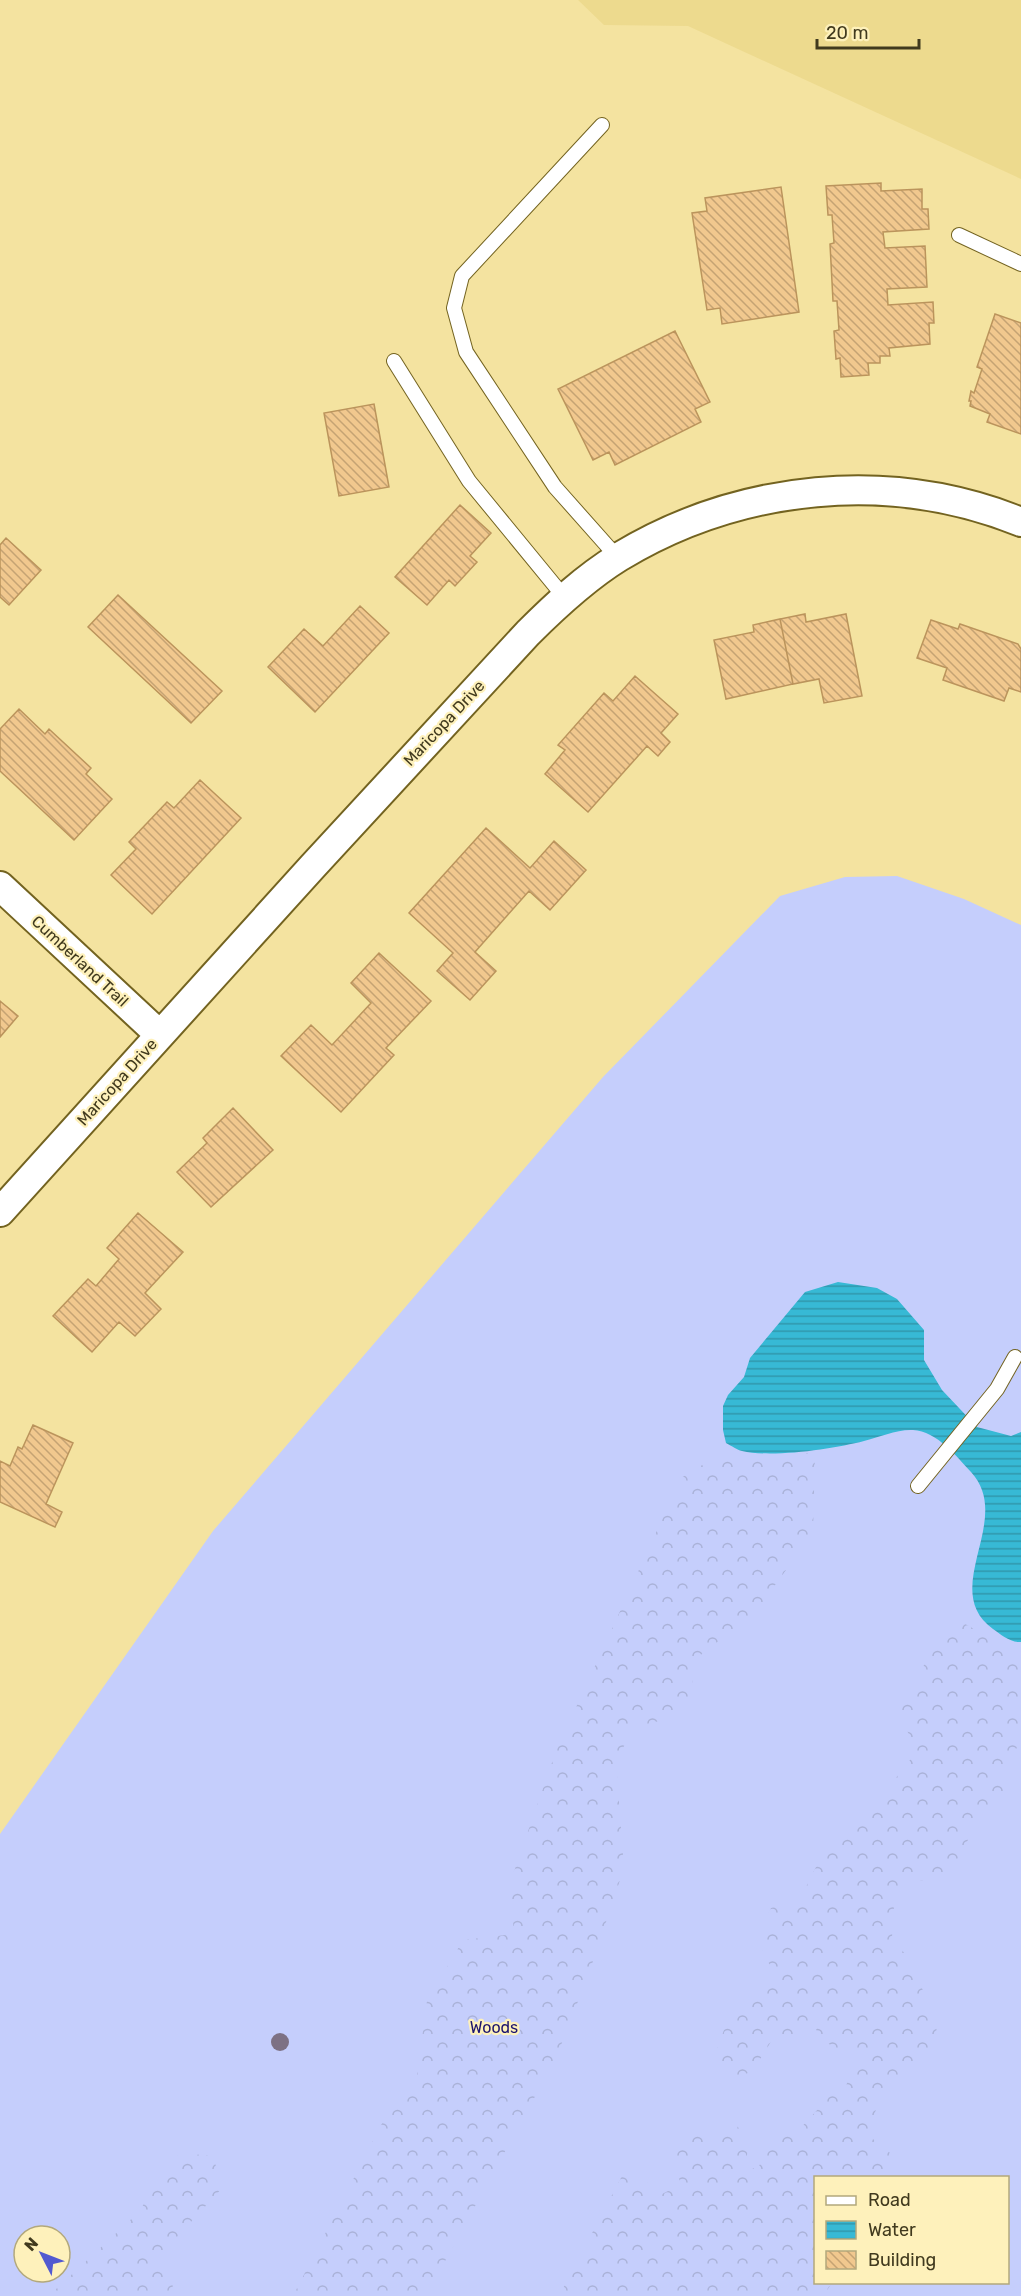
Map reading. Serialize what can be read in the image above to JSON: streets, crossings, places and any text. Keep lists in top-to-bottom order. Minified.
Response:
{"streets":{"street":["Maricopa Drive","Cumberland Trail"]},"crossings":[["Maricopa Drive","Cumberland Trail"]],"parks":["Woods"],"legend":["Road","Water","Building"],"scale_bar":"20 m","north":"top left"}
